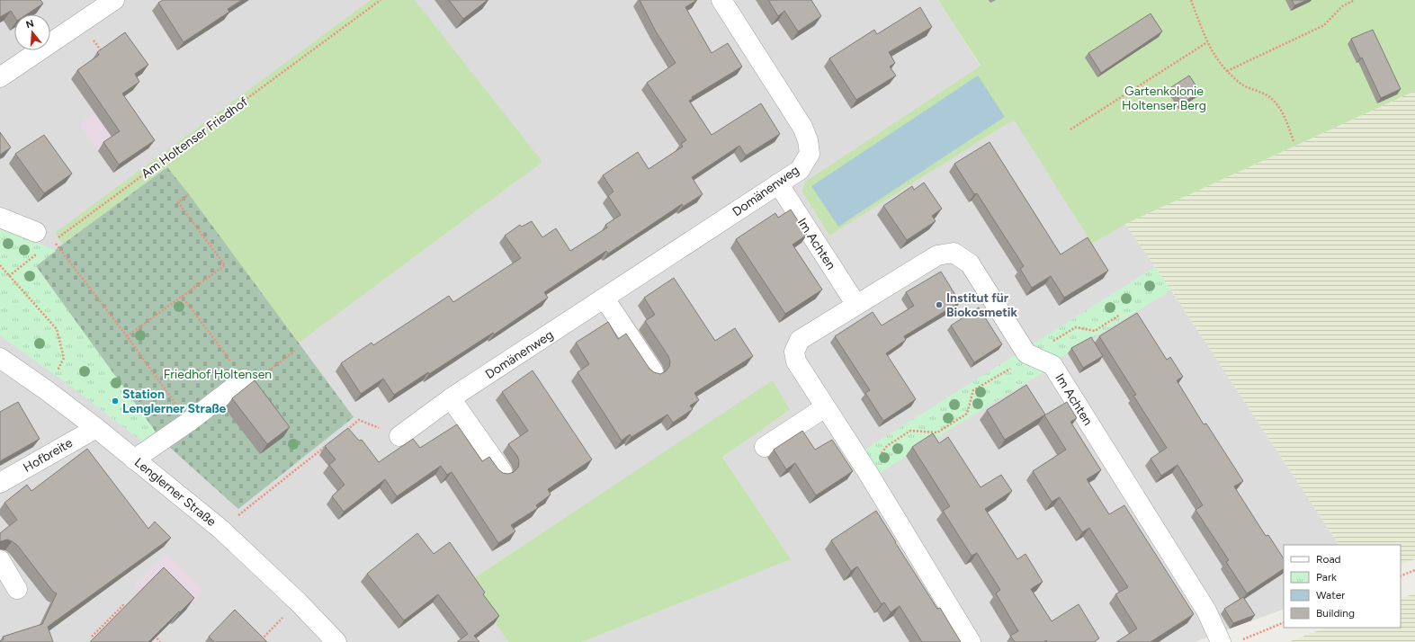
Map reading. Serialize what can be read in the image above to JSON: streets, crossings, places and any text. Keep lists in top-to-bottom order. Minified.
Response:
{"streets":{"street":["Domänenweg","Im Achten","Hofbreite","Lenglerner Straße"],"path":["Am Holtenser Friedhof"]},"crossings":[["Domänenweg","Im Achten"],["Hofbreite","Lenglerner Straße"]],"parks":["Gartenkolonie Holtenser Berg","Friedhof Holtensen"],"places":["Institut für Biokosmetik","Station Lenglerner Straße"],"legend":["Road","Park","Water","Building"],"north":"top"}
